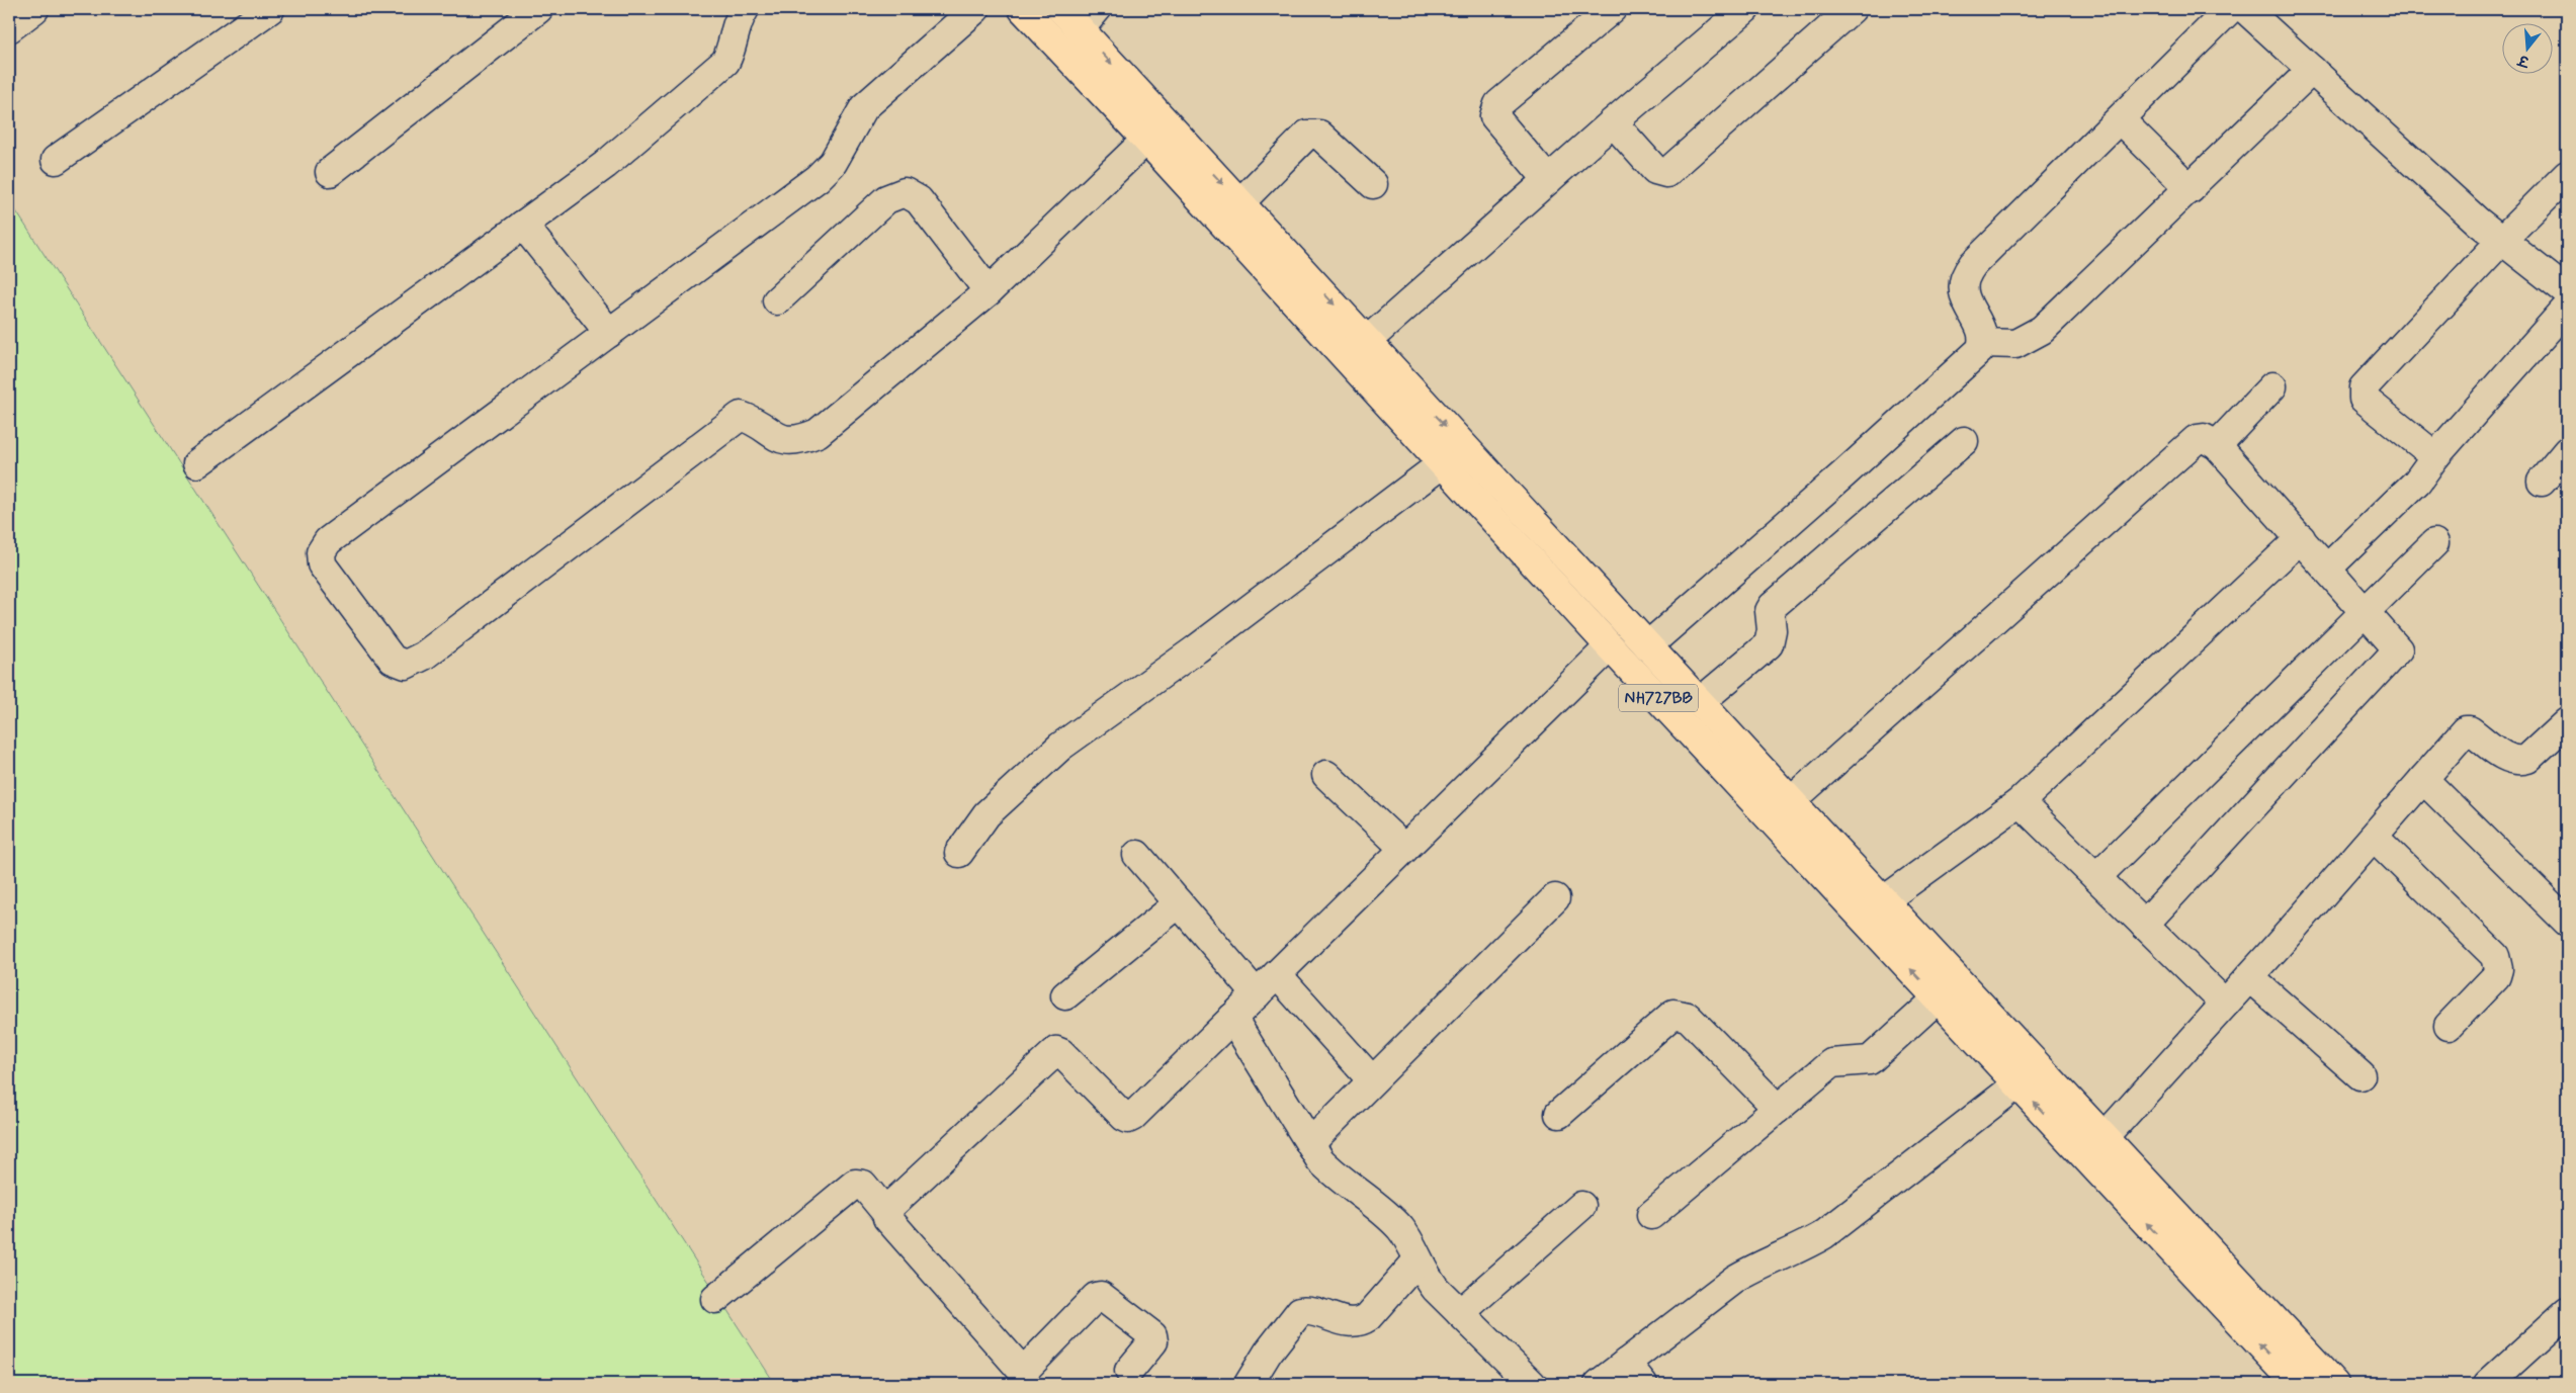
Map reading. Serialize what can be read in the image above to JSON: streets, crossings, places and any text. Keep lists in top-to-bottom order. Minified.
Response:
{"streets":{"highway":["NH727BB"]},"north":"bottom"}
